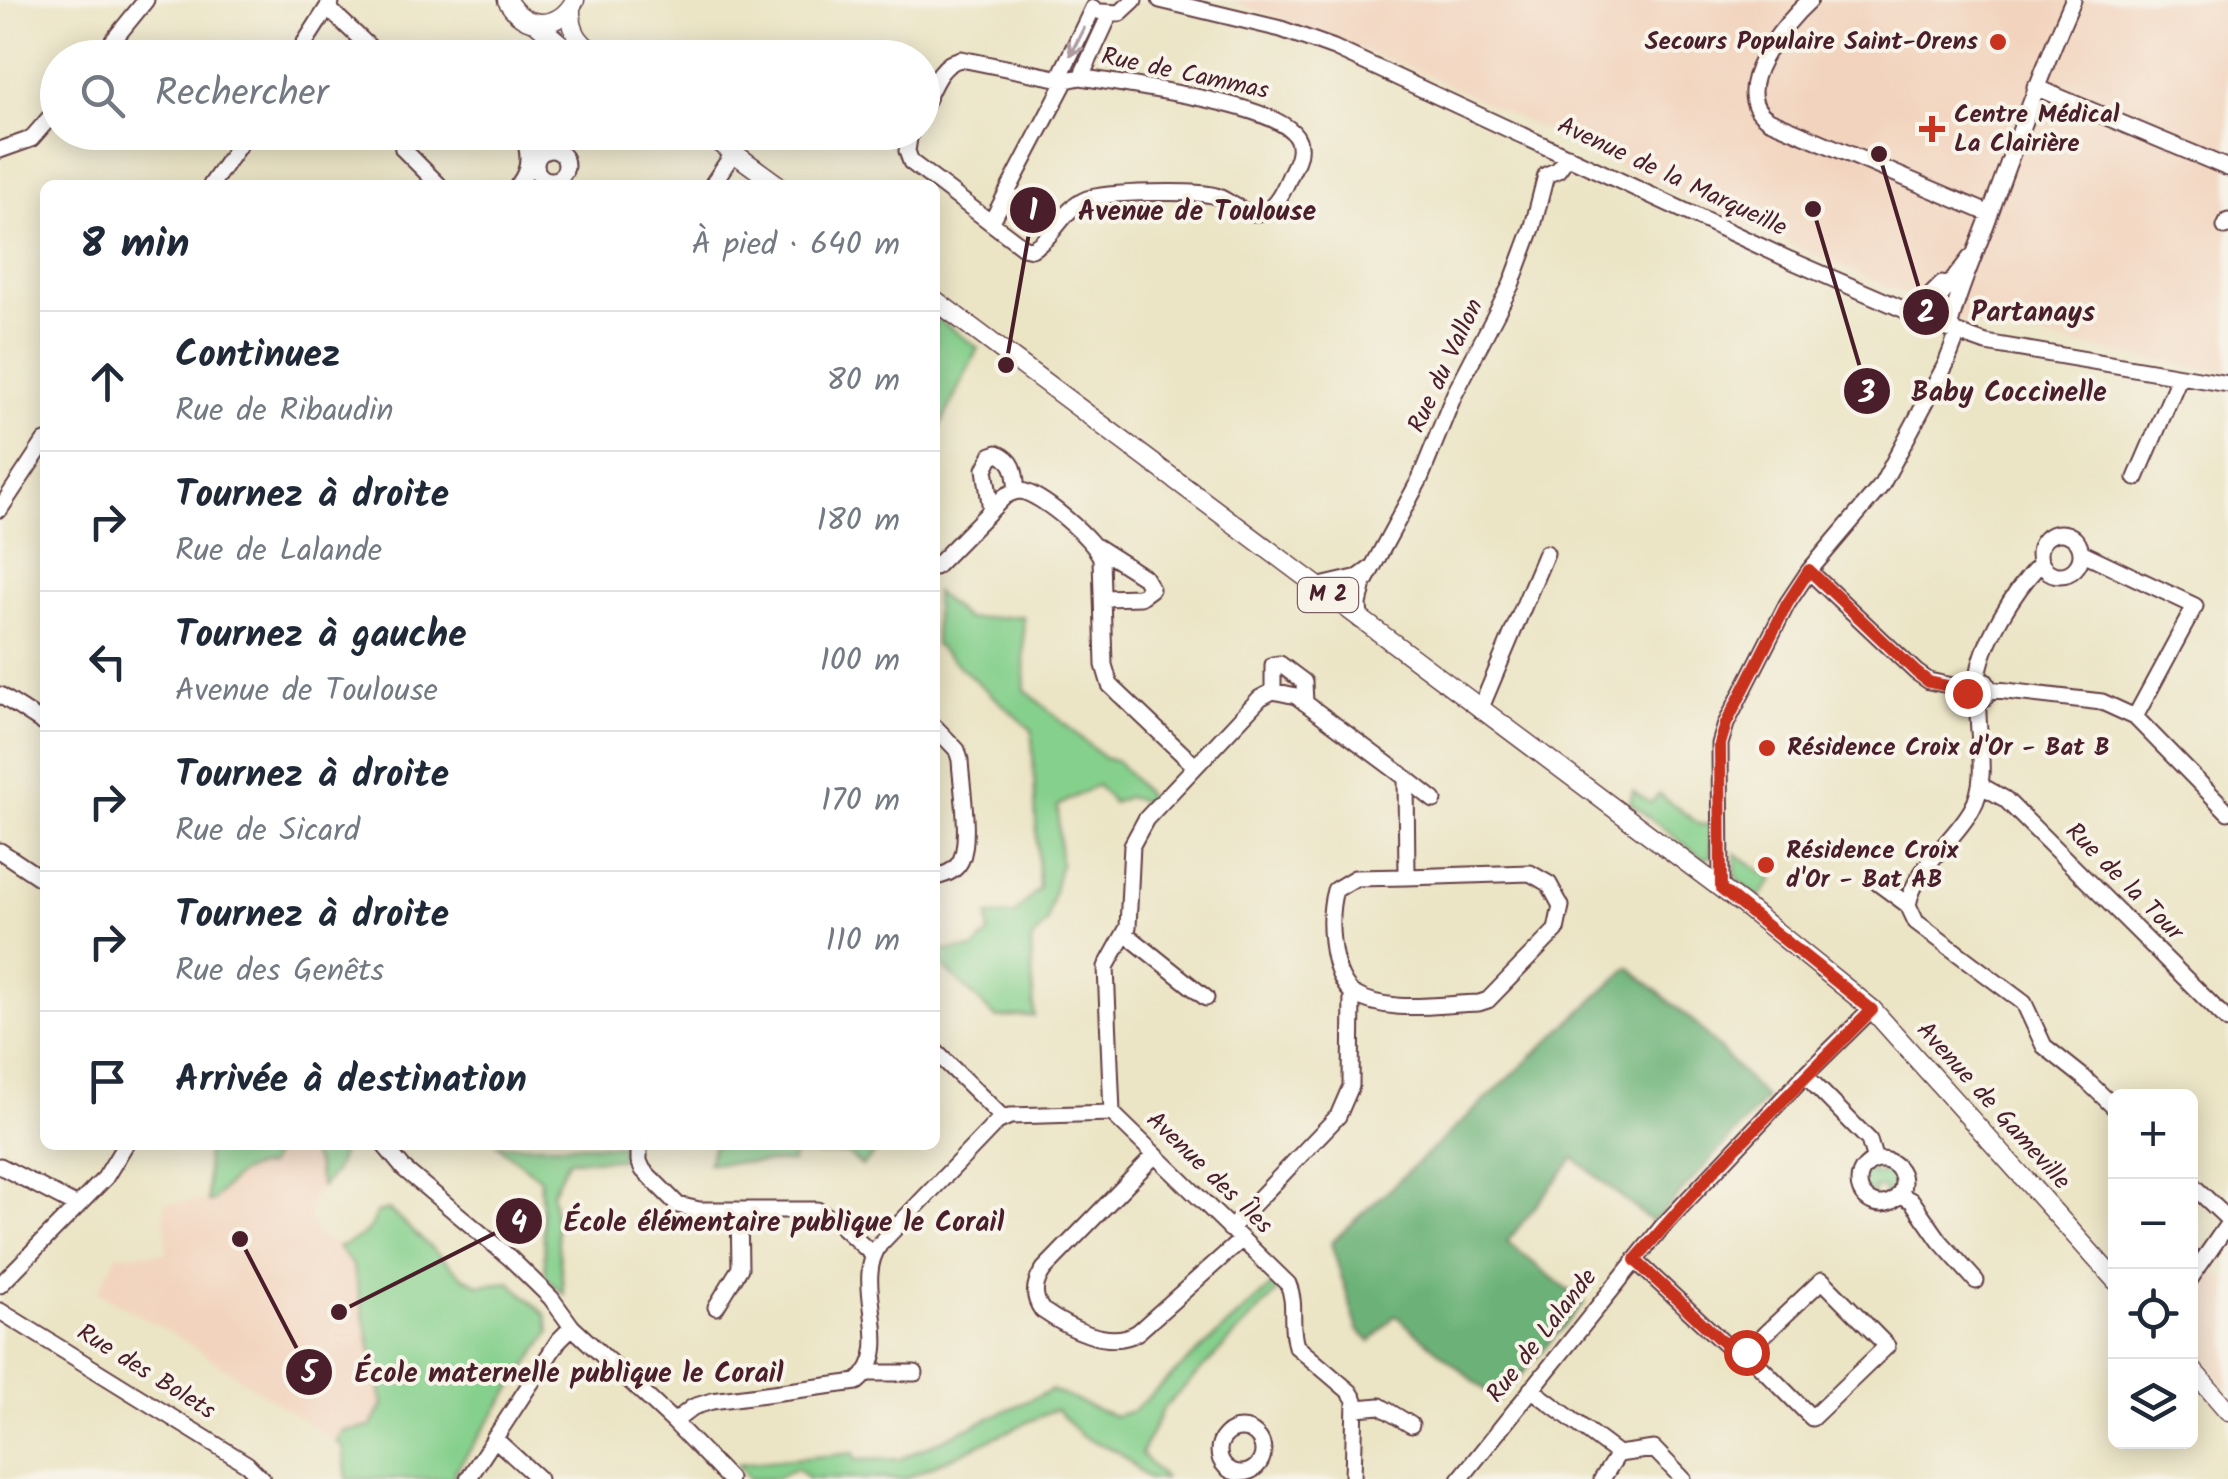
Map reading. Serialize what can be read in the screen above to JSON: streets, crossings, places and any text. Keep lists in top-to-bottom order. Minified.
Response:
{"streets":{"main road":["M 2","Avenue de Gameville"],"street":["Rue de Cammas","Avenue de la Marqueille","Rue du Vallon","Rue de la Tour","Avenue des Îles","Rue de Lalande","Rue des Bolets"]},"crossings":[["Rue de Cammas","Avenue de la Marqueille"],["Avenue de la Marqueille","Rue du Vallon"],["Rue du Vallon","M 2"],["M 2","Avenue de Gameville"],["M 2","Rue de Lalande"],["Avenue de Gameville","Rue de Lalande"]],"places":{"other":["Secours Populaire Saint-Orens","Partanays","Baby Coccinelle","Avenue de Toulouse","Résidence Croix d'Or - Bat B","Résidence Croix d'Or - Bat AB","École maternelle publique le Corail","École élémentaire publique le Corail"],"health":["Centre Médical La Clairière"]},"page":{"search":"Rechercher","heading":["8 min","À pied · 640 m"],"list":[["Continuez","Rue de Ribaudin","80 m"],["Tournez à droite","Rue de Lalande","180 m"],["Tournez à gauche","Avenue de Toulouse","100 m"],["Tournez à droite","Rue de Sicard","170 m"],["Tournez à droite","Rue des Genêts","110 m"],"Arrivée à destination"],"map_buttons":["+","−"]}}
